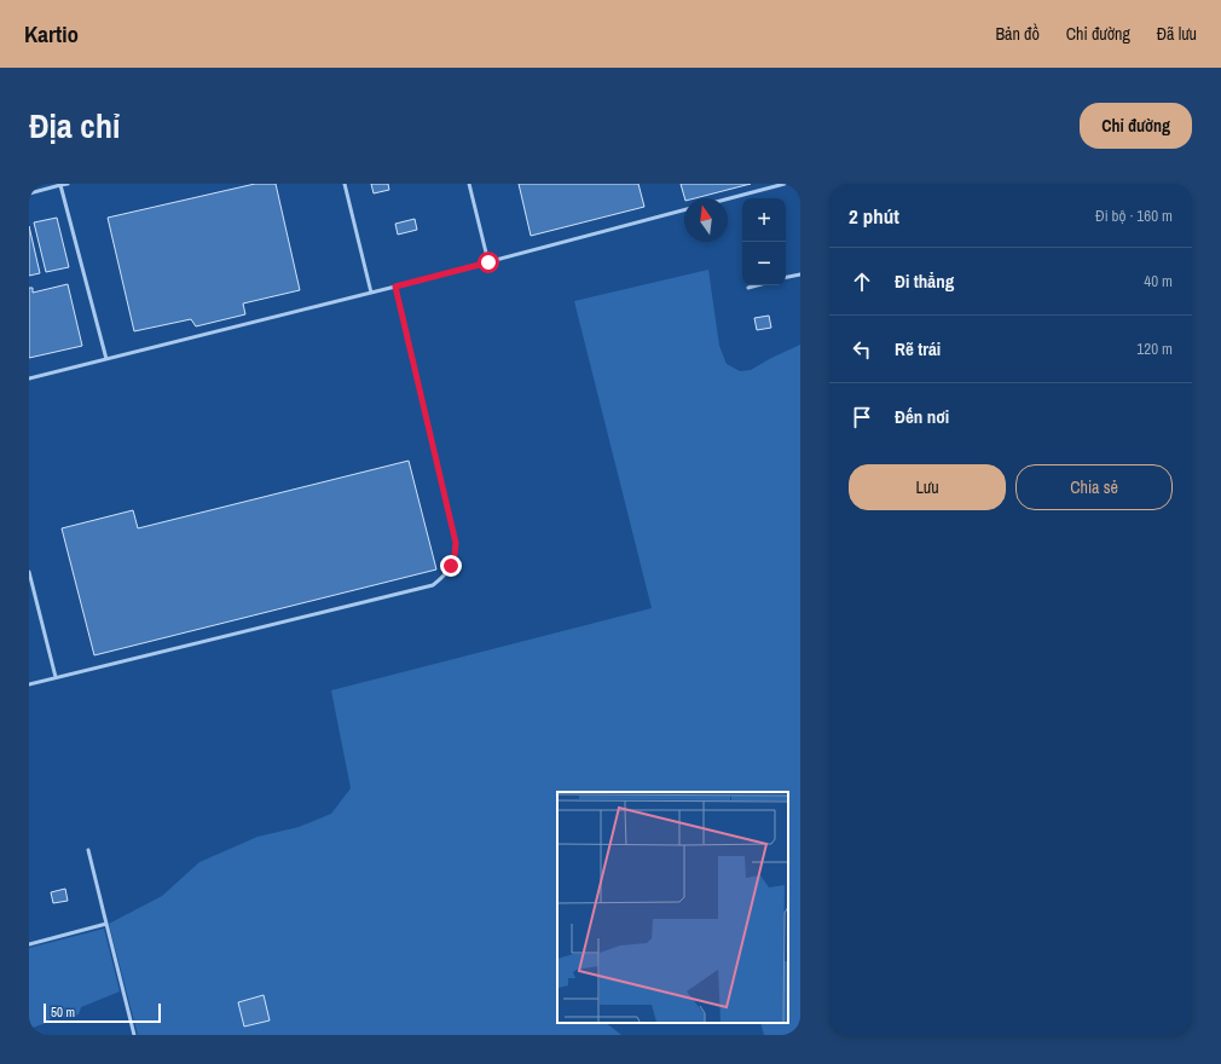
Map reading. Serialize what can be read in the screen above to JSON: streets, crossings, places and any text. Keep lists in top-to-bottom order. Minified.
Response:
{"scale_bar":"50 m","north":"top","page":{"header":"Kartio","nav":["Bản đồ","Chỉ đường","Đã lưu"],"title":"Địa chỉ","buttons":["Chỉ đường",["Lưu","Chia sẻ"]],"heading":["2 phút","Đi bộ · 160 m"],"map_buttons":["+","−"],"list":[["Đi thẳng","40 m"],["Rẽ trái","120 m"],"Đến nơi"],"scale":"50 m"}}
